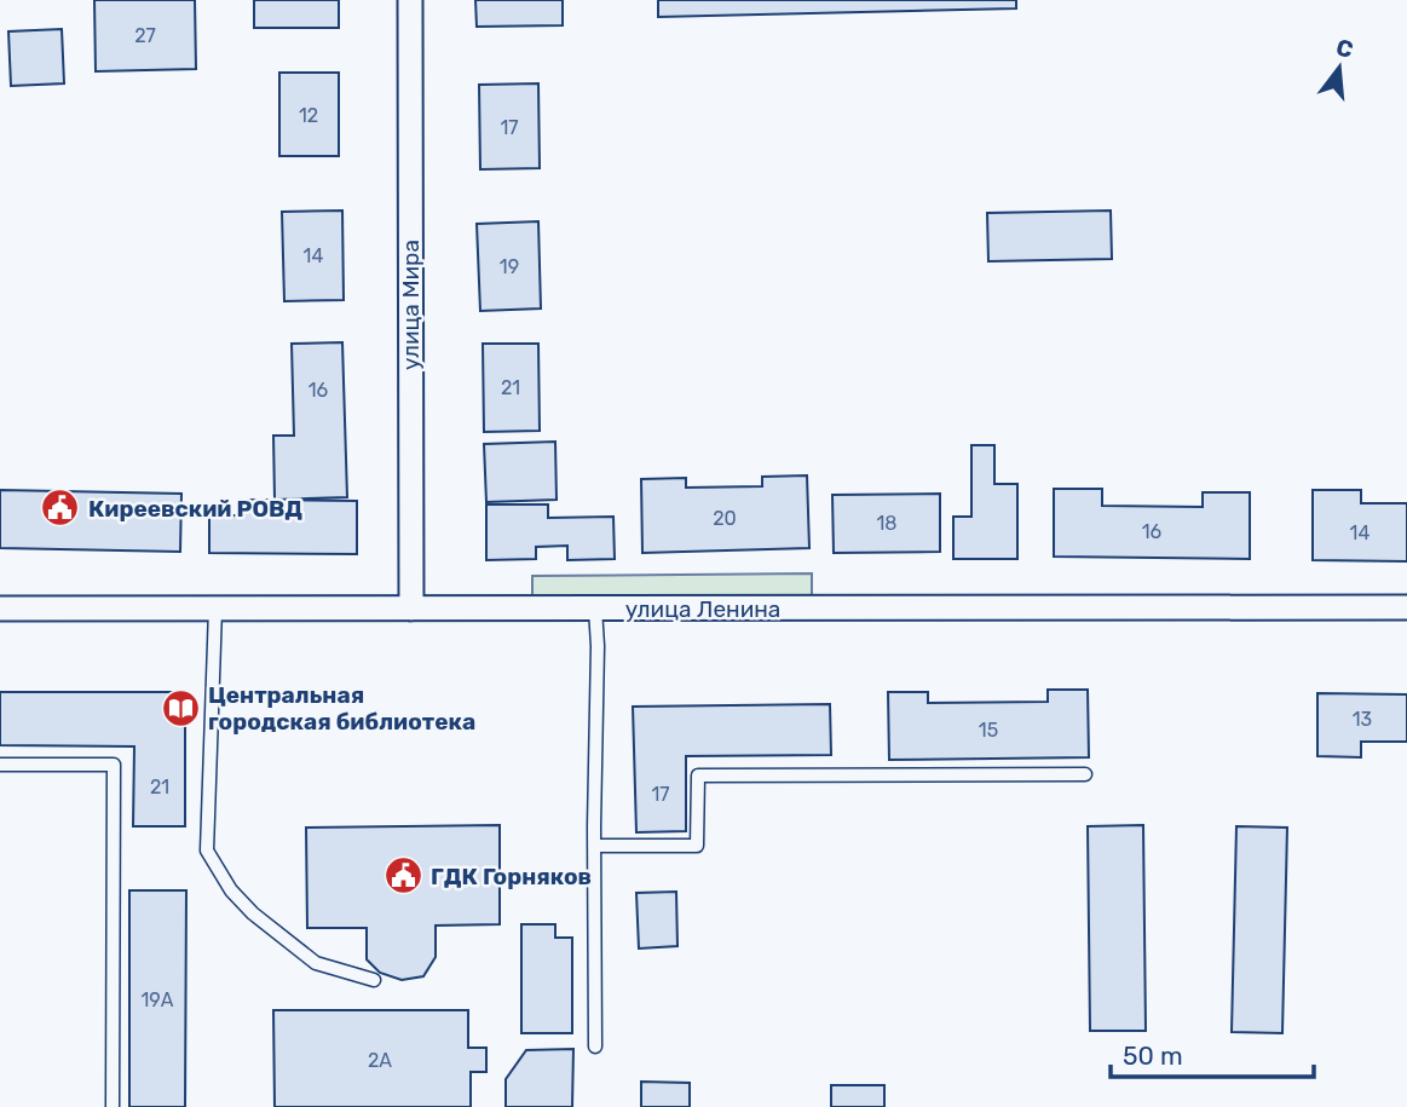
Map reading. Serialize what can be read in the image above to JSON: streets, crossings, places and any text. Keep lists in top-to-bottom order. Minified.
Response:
{"streets":{"street":["улица Мира","улица Ленина"]},"crossings":[["улица Мира","улица Ленина"]],"places":{"public building":["Киреевский РОВД","ГДК Горняков"],"library":["Центральная городская библиотека"]},"house_numbers":["27","12","17","14","19","21","16","20","18","16","14","13","15","21","17","19А","2А"],"scale_bar":"50 m","north":"top"}
